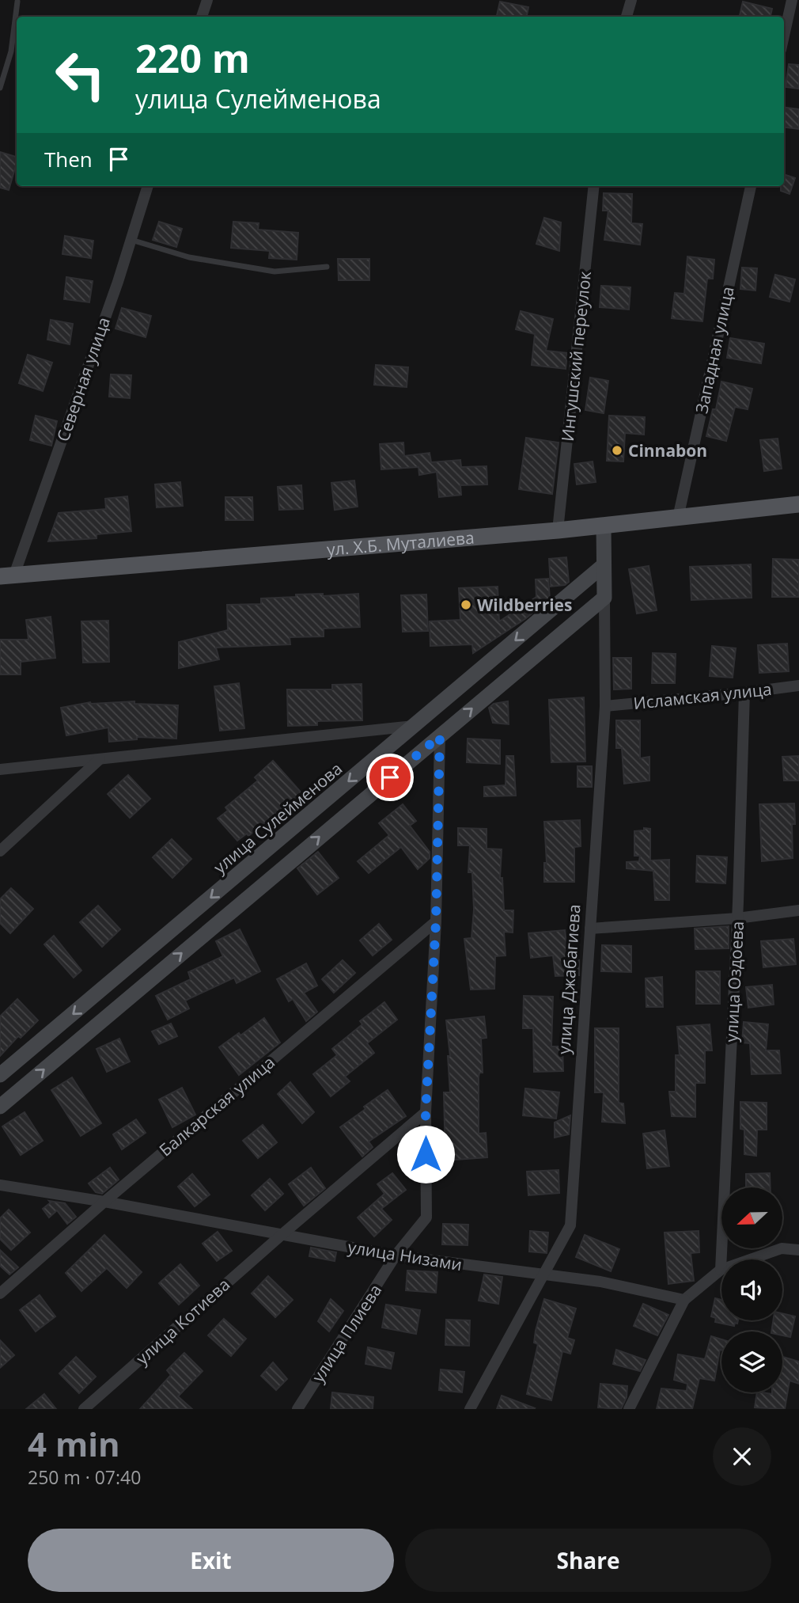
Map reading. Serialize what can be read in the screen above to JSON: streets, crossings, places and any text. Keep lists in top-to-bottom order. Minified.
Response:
{"streets":{"main road":["ул. Х.Б. Муталиева","улица Сулейменова","улица Джабагиева"],"street":["Западная улица","Ингушский переулок","Северная улица","Исламская улица","улица Оздоева","Балкарская улица","улица Низами","улица Котиева","улица Плиева"]},"crossings":[["Западная улица","ул. Х.Б. Муталиева"],["Ингушский переулок","ул. Х.Б. Муталиева"],["Северная улица","ул. Х.Б. Муталиева"],["ул. Х.Б. Муталиева","улица Джабагиева"],["Исламская улица","улица Джабагиева"],["Исламская улица","улица Оздоева"],["улица Сулейменова","улица Джабагиева"],["улица Джабагиева","улица Низами"],["Балкарская улица","улица Низами"],["Балкарская улица","улица Плиева"],["улица Низами","улица Котиева"],["улица Низами","улица Плиева"],["улица Котиева","улица Плиева"]],"places":["Cinnabon","Wildberries"],"north":"left","page":{"turn":["220 m","улица Сулейменова"],"then":"Then","heading":["4 min","250 m · 07:40"],"buttons":["Exit","Share"]}}
